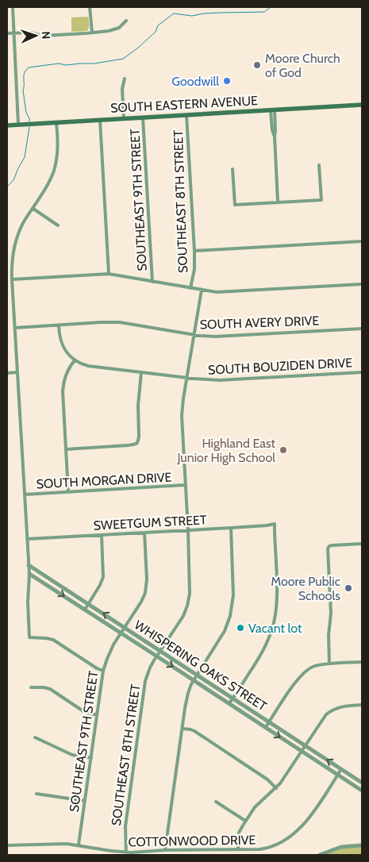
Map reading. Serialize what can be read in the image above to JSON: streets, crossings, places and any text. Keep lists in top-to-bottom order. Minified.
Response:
{"streets":{"main road":["SOUTH EASTERN AVENUE"],"street":["SOUTHEAST 9TH STREET","SOUTHEAST 8TH STREET","SOUTH AVERY DRIVE","SOUTH BOUZIDEN DRIVE","SOUTH MORGAN DRIVE","SWEETGUM STREET","WHISPERING OAKS STREET","COTTONWOOD DRIVE"]},"crossings":[["SOUTH EASTERN AVENUE","SOUTHEAST 9TH STREET"],["SOUTH EASTERN AVENUE","SOUTHEAST 8TH STREET"],["SOUTHEAST 9TH STREET","SWEETGUM STREET"],["SOUTHEAST 9TH STREET","WHISPERING OAKS STREET"],["SOUTHEAST 9TH STREET","COTTONWOOD DRIVE"],["SOUTHEAST 8TH STREET","SOUTH AVERY DRIVE"],["SOUTHEAST 8TH STREET","SOUTH BOUZIDEN DRIVE"],["SOUTHEAST 8TH STREET","SOUTH MORGAN DRIVE"],["SOUTHEAST 8TH STREET","SWEETGUM STREET"],["SOUTHEAST 8TH STREET","WHISPERING OAKS STREET"],["SOUTHEAST 8TH STREET","COTTONWOOD DRIVE"],["SWEETGUM STREET","WHISPERING OAKS STREET"],["WHISPERING OAKS STREET","COTTONWOOD DRIVE"]],"places":["Moore Church of God","Goodwill","Highland East Junior High School","Moore Public Schools","Vacant lot"],"north":"right"}
